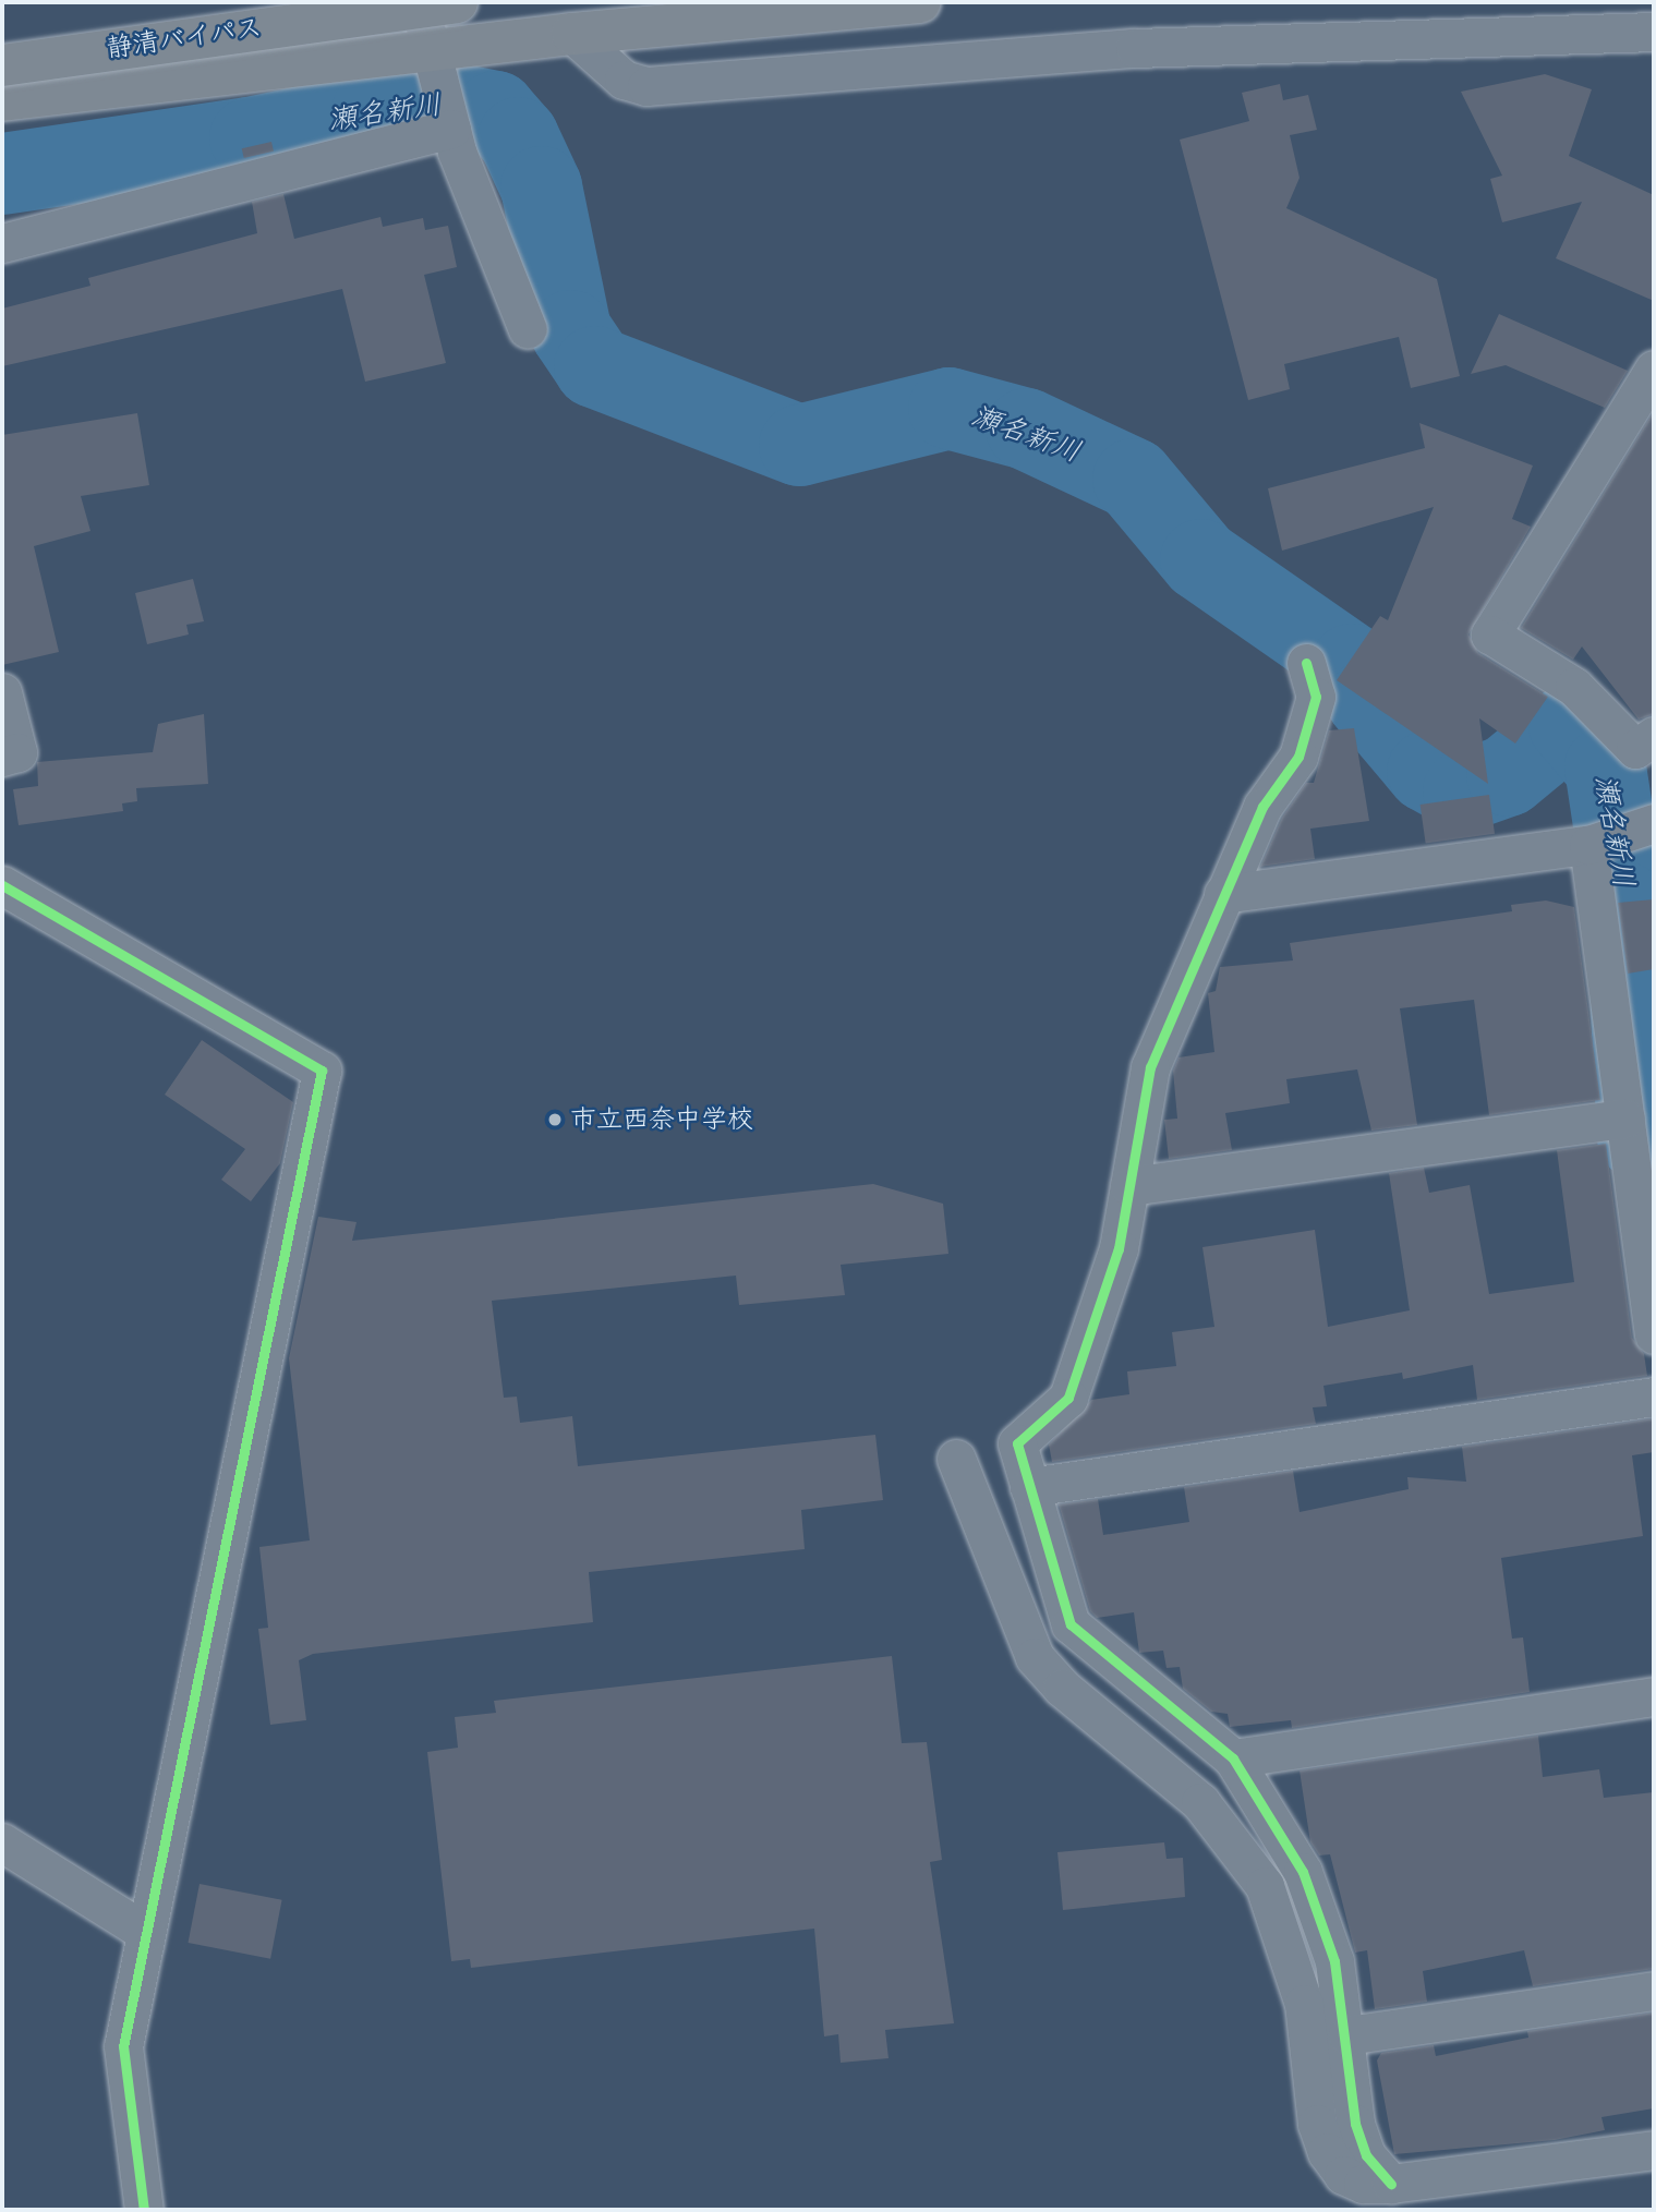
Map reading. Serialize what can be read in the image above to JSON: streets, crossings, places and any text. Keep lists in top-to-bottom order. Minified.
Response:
{"streets":{"highway":["静清バイパス"]},"water":["瀬名新川"],"places":["市立西奈中学校"]}
